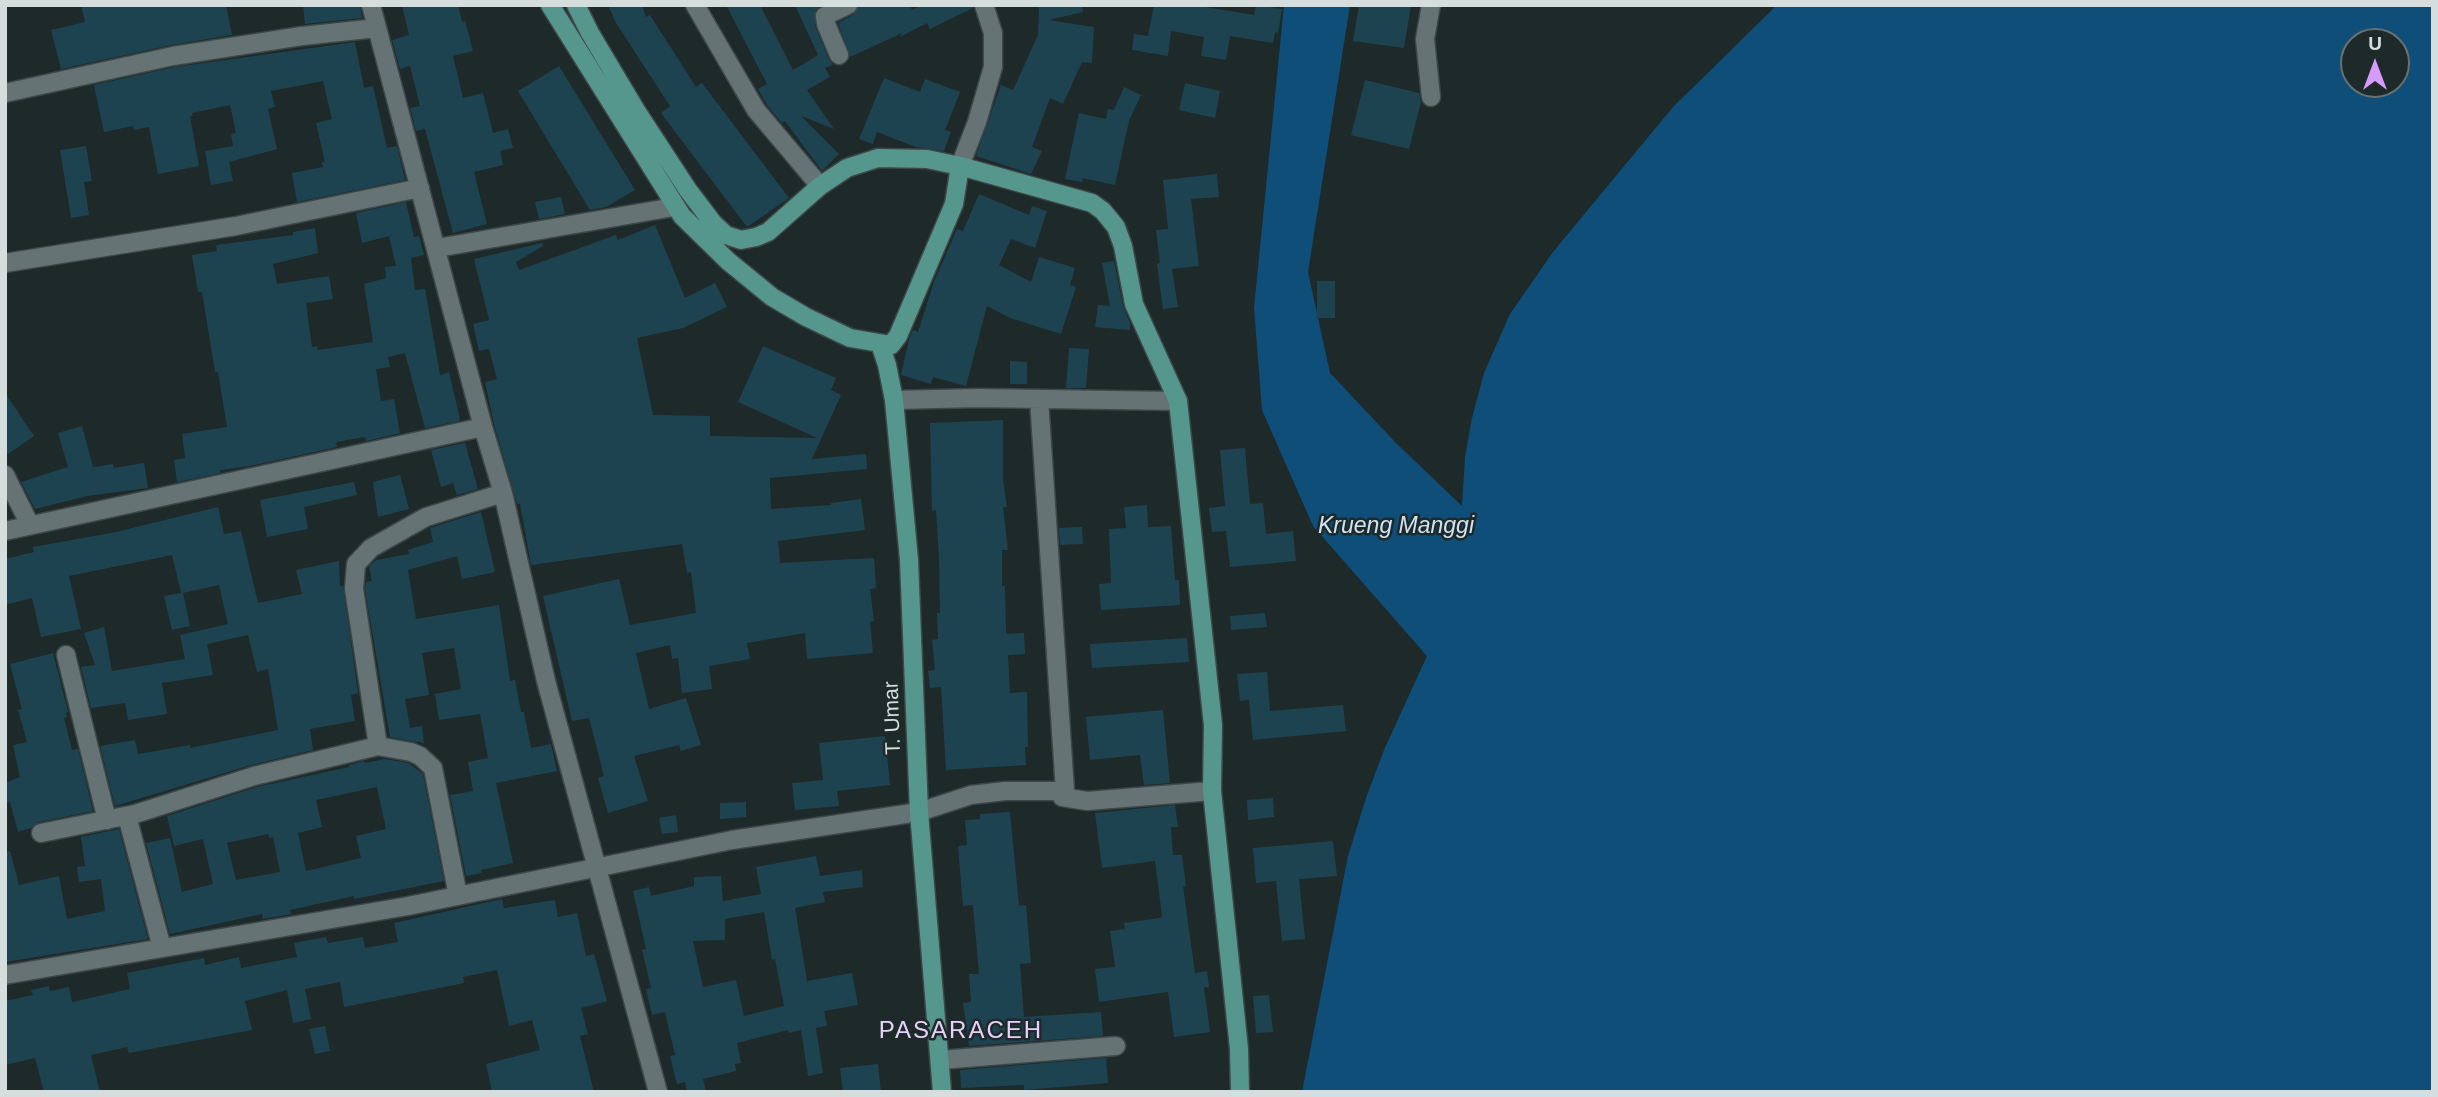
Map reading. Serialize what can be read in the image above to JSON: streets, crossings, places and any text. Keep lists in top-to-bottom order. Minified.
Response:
{"streets":{"main road":["T. Umar"]},"districts":["PASARACEH"],"water":["Krueng Manggi"],"north":"top"}
